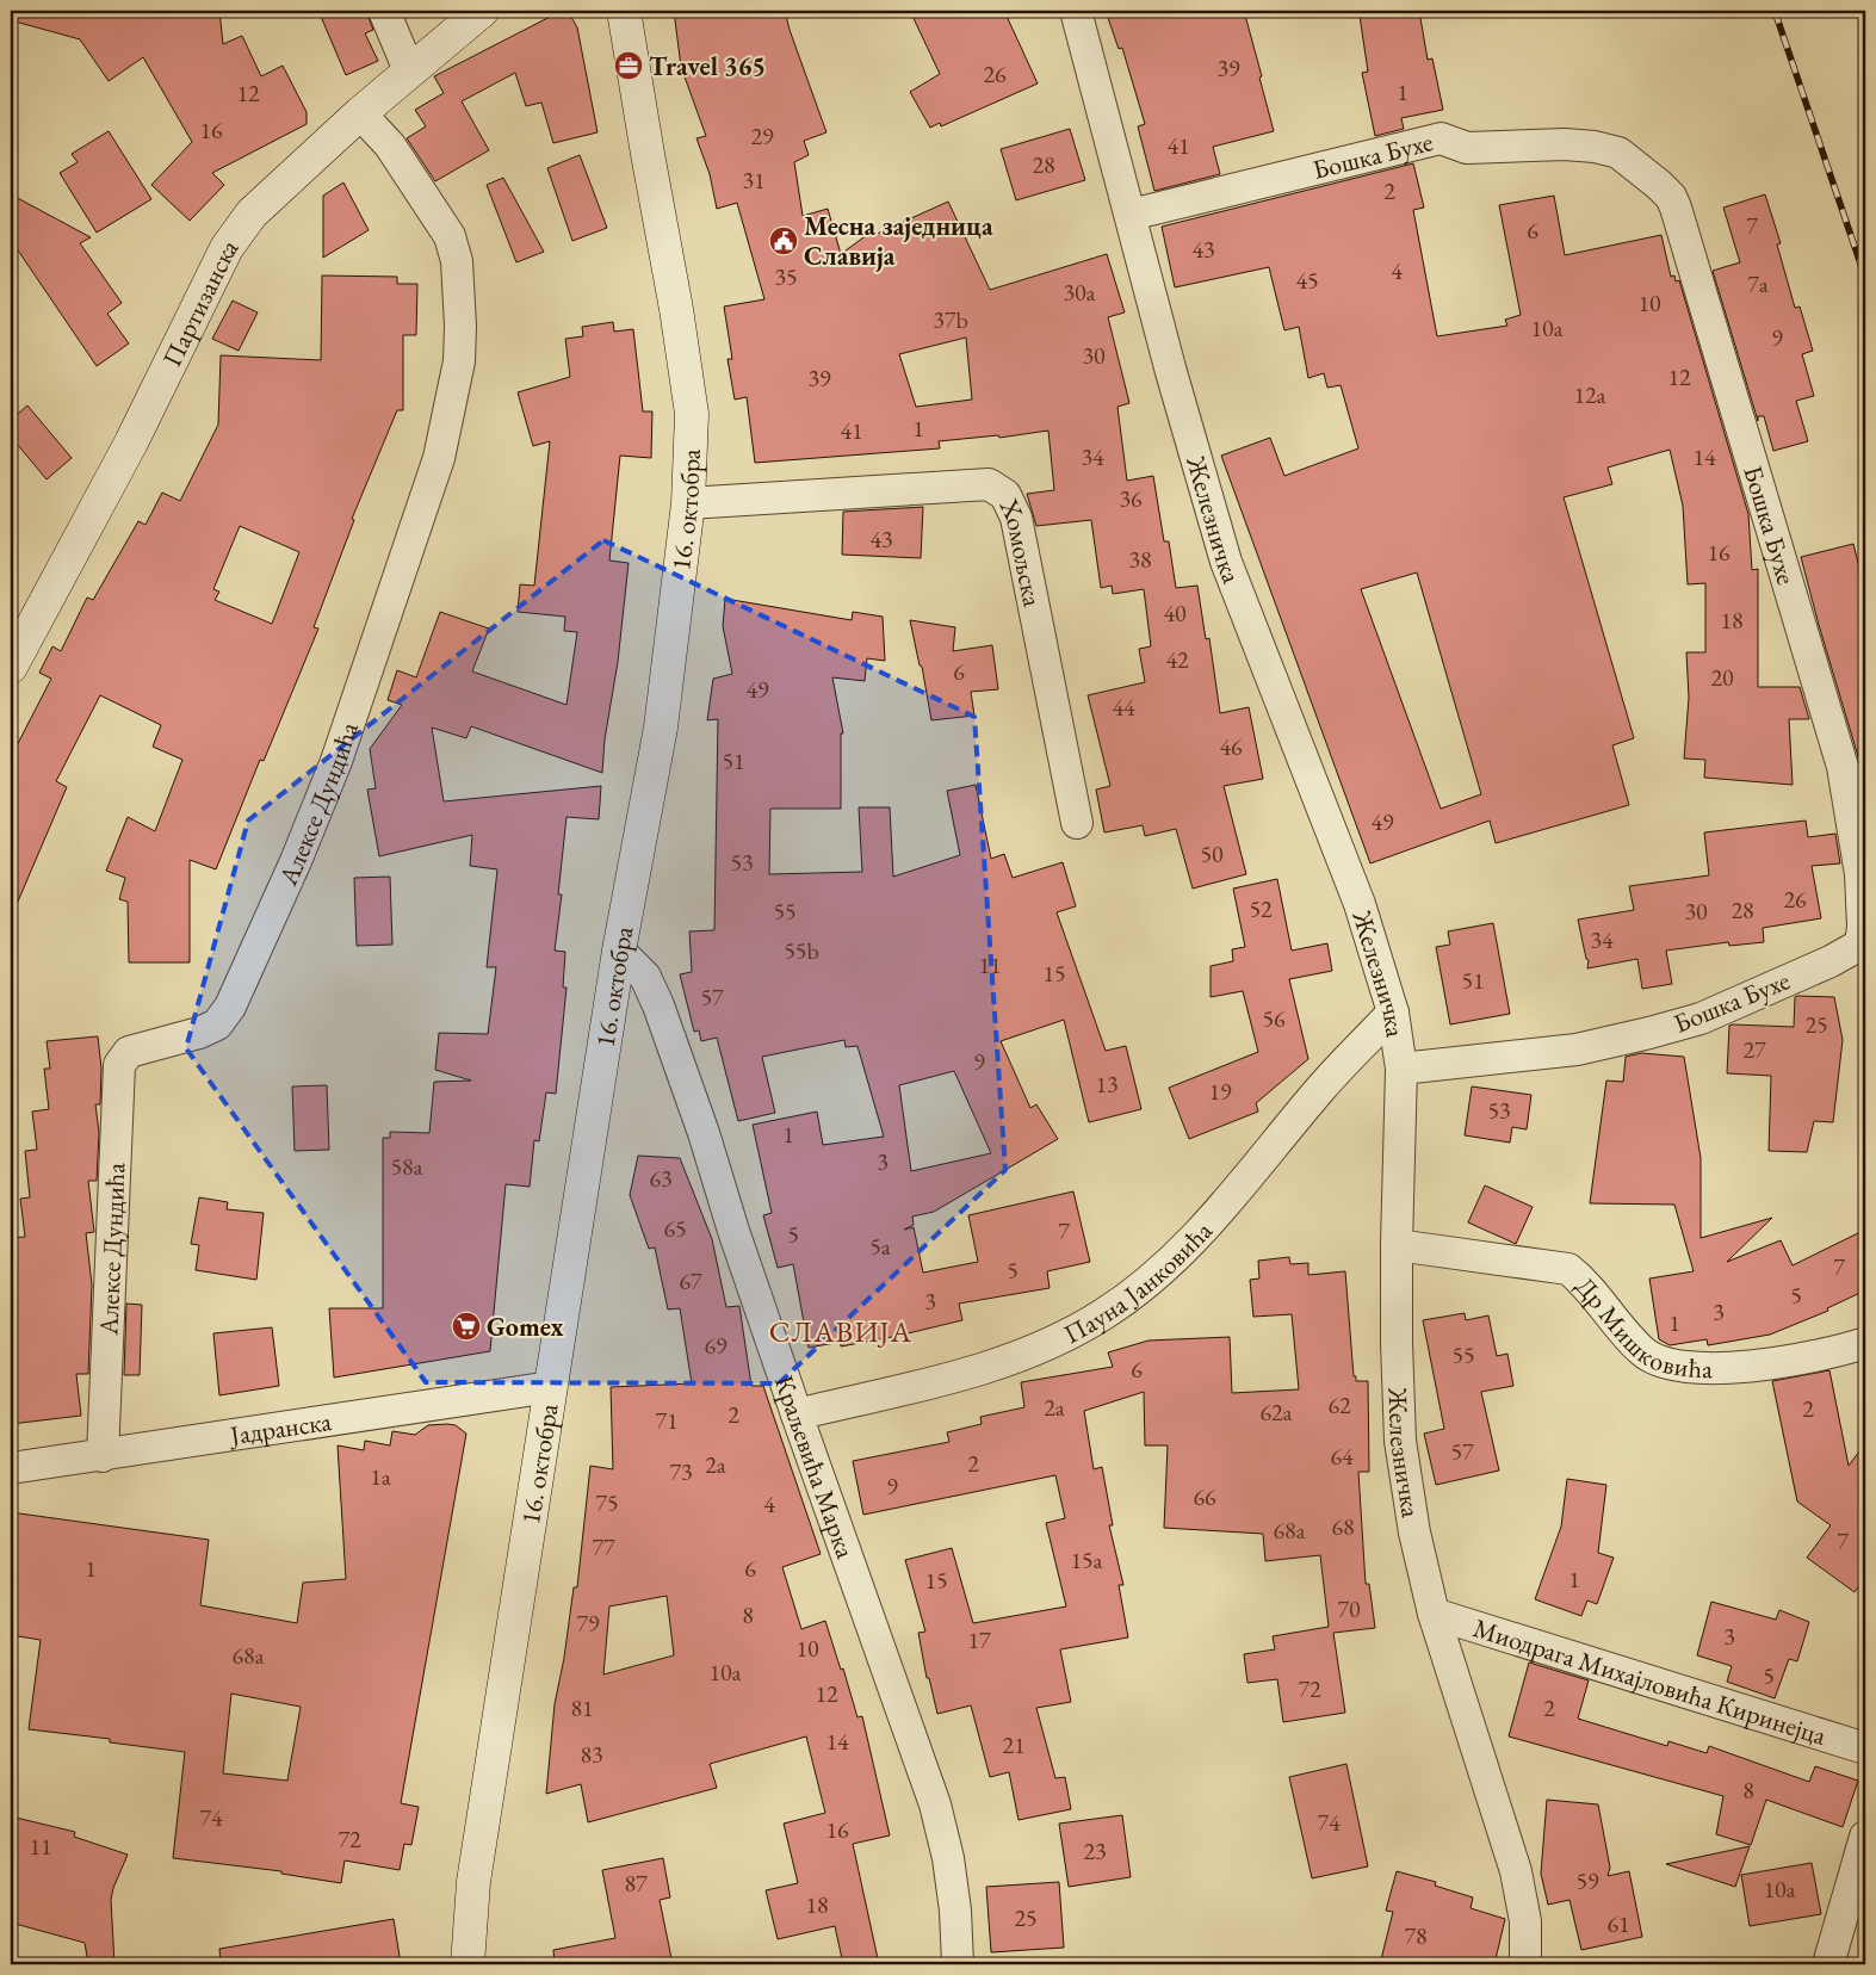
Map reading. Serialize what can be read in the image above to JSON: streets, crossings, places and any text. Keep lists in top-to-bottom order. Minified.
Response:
{"streets":{"main road":["Партизанска","16. октобра"],"street":["Бошка Бухе","Железничка","Хомољска","Алексе Дундића","Пауна Јанковића","Др Мишковића","Јадранска","Краљевића Марка","Миодрага Михајловића Киринејца"]},"crossings":[["Бошка Бухе","Железничка"],["Партизанска","Алексе Дундића"],["16. октобра","Хомољска"],["16. октобра","Јадранска"],["16. октобра","Краљевића Марка"],["Железничка","Пауна Јанковића"],["Железничка","Др Мишковића"],["Железничка","Миодрага Михајловића Киринејца"],["Алексе Дундића","Јадранска"],["Пауна Јанковића","Краљевића Марка"]],"districts":["СЛАВИЈА"],"places":{"office":["Travel 365"],"public building":["Месна заједница Славија"],"supermarket":["Gomex"]},"house_numbers":["39","26","1","12","16","29","41","28","31","2","7","6","43","4","35","45","7a","30a","10","37b","10a","9","30","12","39","12a","1","41","34","14","36","43","16","38","40","18","42","6","20","49","44","46","51","49","50","53","26","52","28","55","30","34","55b","11","15","51","57","56","25","27","9","13","19","53","1","3","58a","63","65","7","5","5a","7","5","67","5","3","3","1","69","55","6","62","2a","2","62a","2","71","57","64","2","2a","73","1a","9","66","75","4","68","68a","7","77","15a","1","6","1","15","70","8","79","3","17","10","68a","10a","5","72","12","81","2","14","21","83","8","74","74","16","72","11","23","59","87","10a","18","25","61","78"]}
